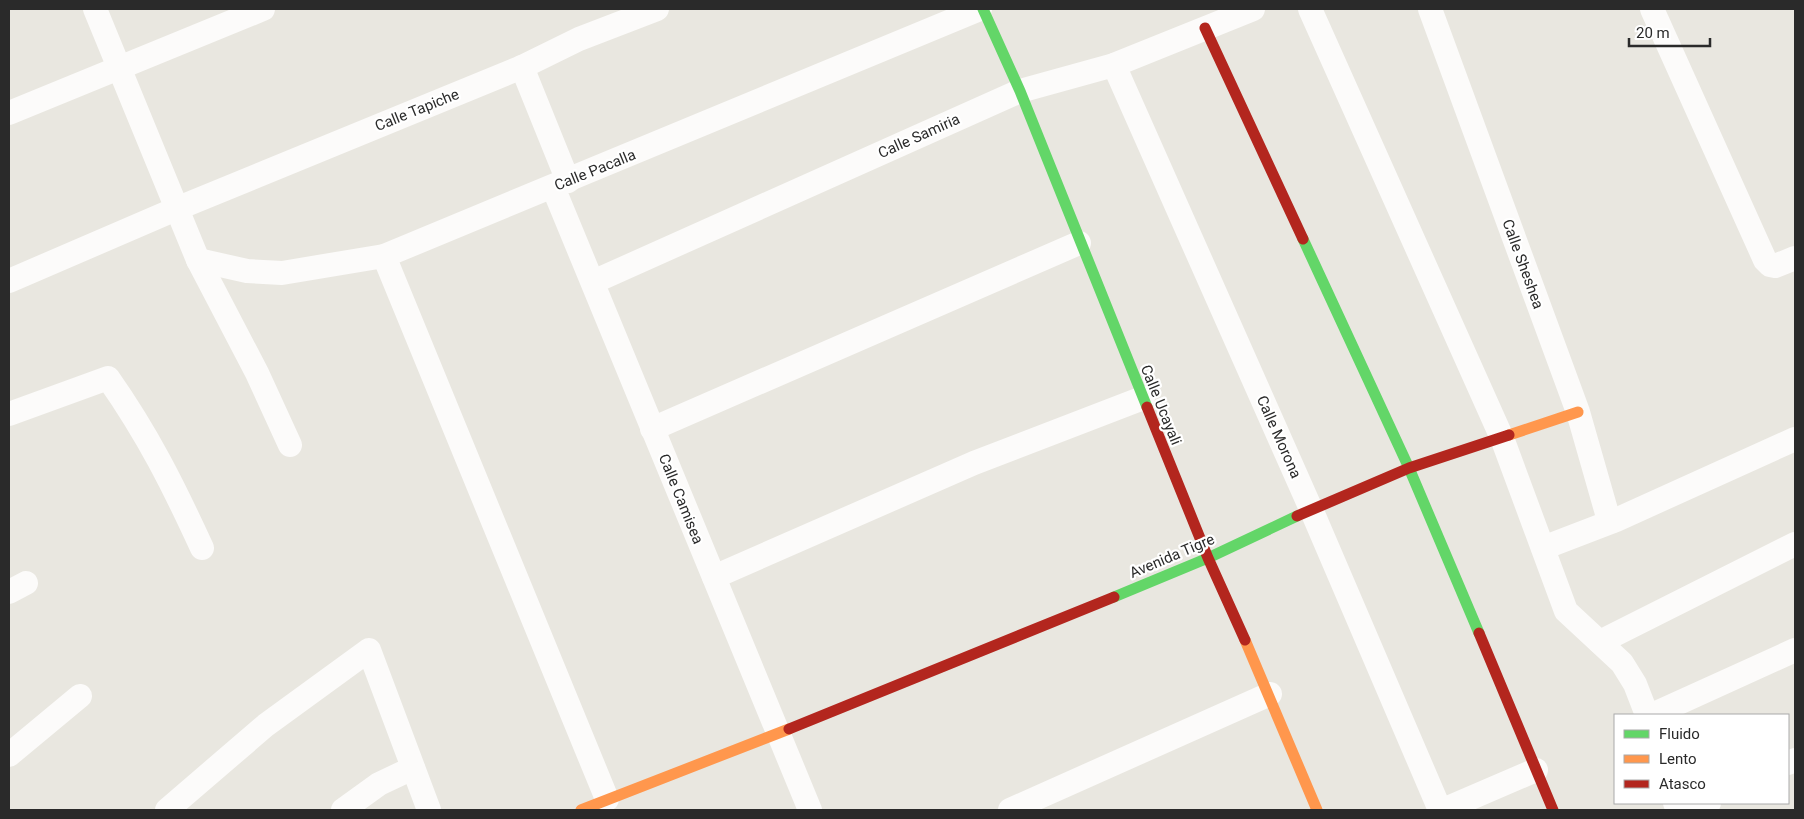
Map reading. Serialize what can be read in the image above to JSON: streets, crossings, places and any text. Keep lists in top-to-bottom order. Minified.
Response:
{"streets":{"street":["Calle Tapiche","Calle Samiria","Calle Pacalla","Calle Sheshea","Calle Ucayali","Calle Morona","Calle Camisea","Avenida Tigre"]},"crossings":[["Calle Tapiche","Calle Camisea"],["Calle Samiria","Calle Ucayali"],["Calle Samiria","Calle Morona"],["Calle Samiria","Calle Camisea"],["Calle Pacalla","Calle Ucayali"],["Calle Pacalla","Calle Camisea"],["Calle Sheshea","Avenida Tigre"],["Calle Ucayali","Avenida Tigre"],["Calle Morona","Avenida Tigre"],["Calle Camisea","Avenida Tigre"]],"legend":["Fluido","Lento","Atasco"],"scale_bar":"20 m"}
